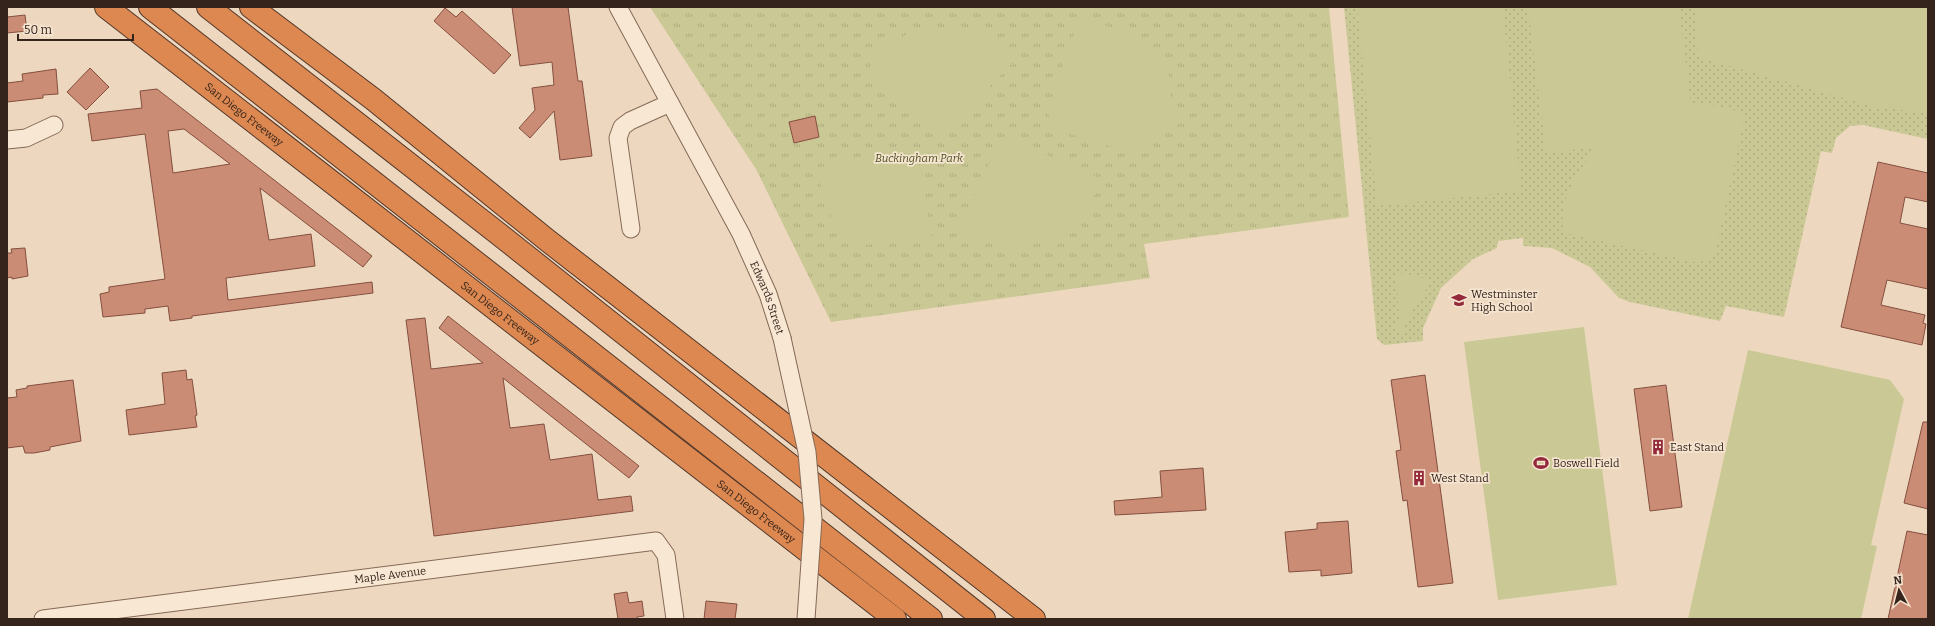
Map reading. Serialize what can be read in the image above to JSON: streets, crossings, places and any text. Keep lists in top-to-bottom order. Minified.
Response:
{"streets":{"highway":["San Diego Freeway"],"street":["Edwards Street","Maple Avenue"]},"parks":["Buckingham Park"],"places":{"school or university":["Westminster High School"],"building":["East Stand","West Stand"],"sports":["Boswell Field"]},"scale_bar":"50 m","north":"top"}
